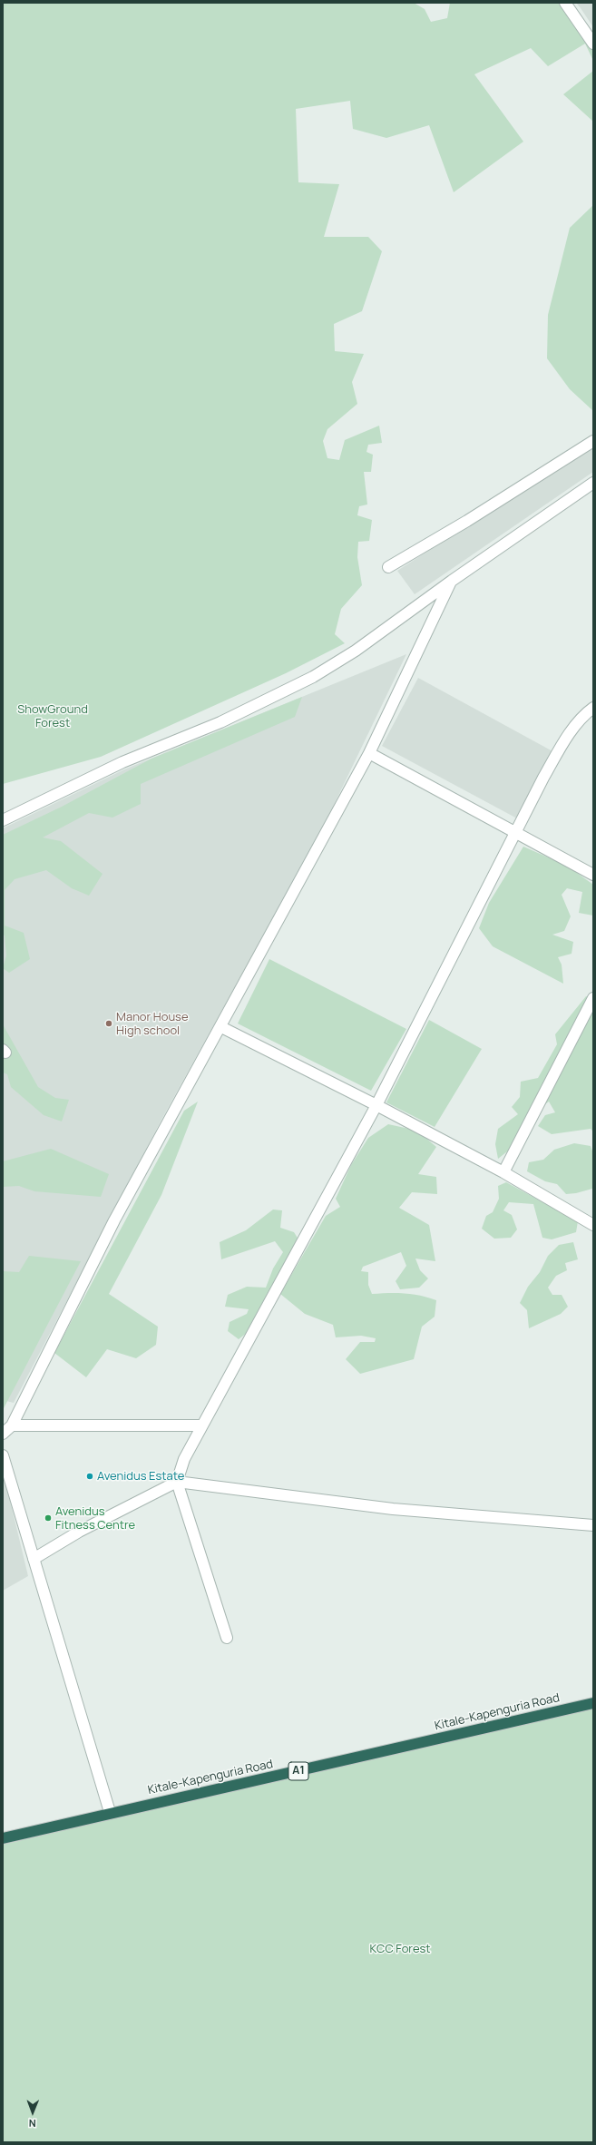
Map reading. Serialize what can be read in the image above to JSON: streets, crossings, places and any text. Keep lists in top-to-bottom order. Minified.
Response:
{"streets":{"highway":["Kitale-Kapenguria Road","A1"]},"parks":["ShowGround Forest","KCC Forest"],"places":["Manor House High school","Avenidus Estate","Avenidus Fitness Centre"],"north":"bottom"}
